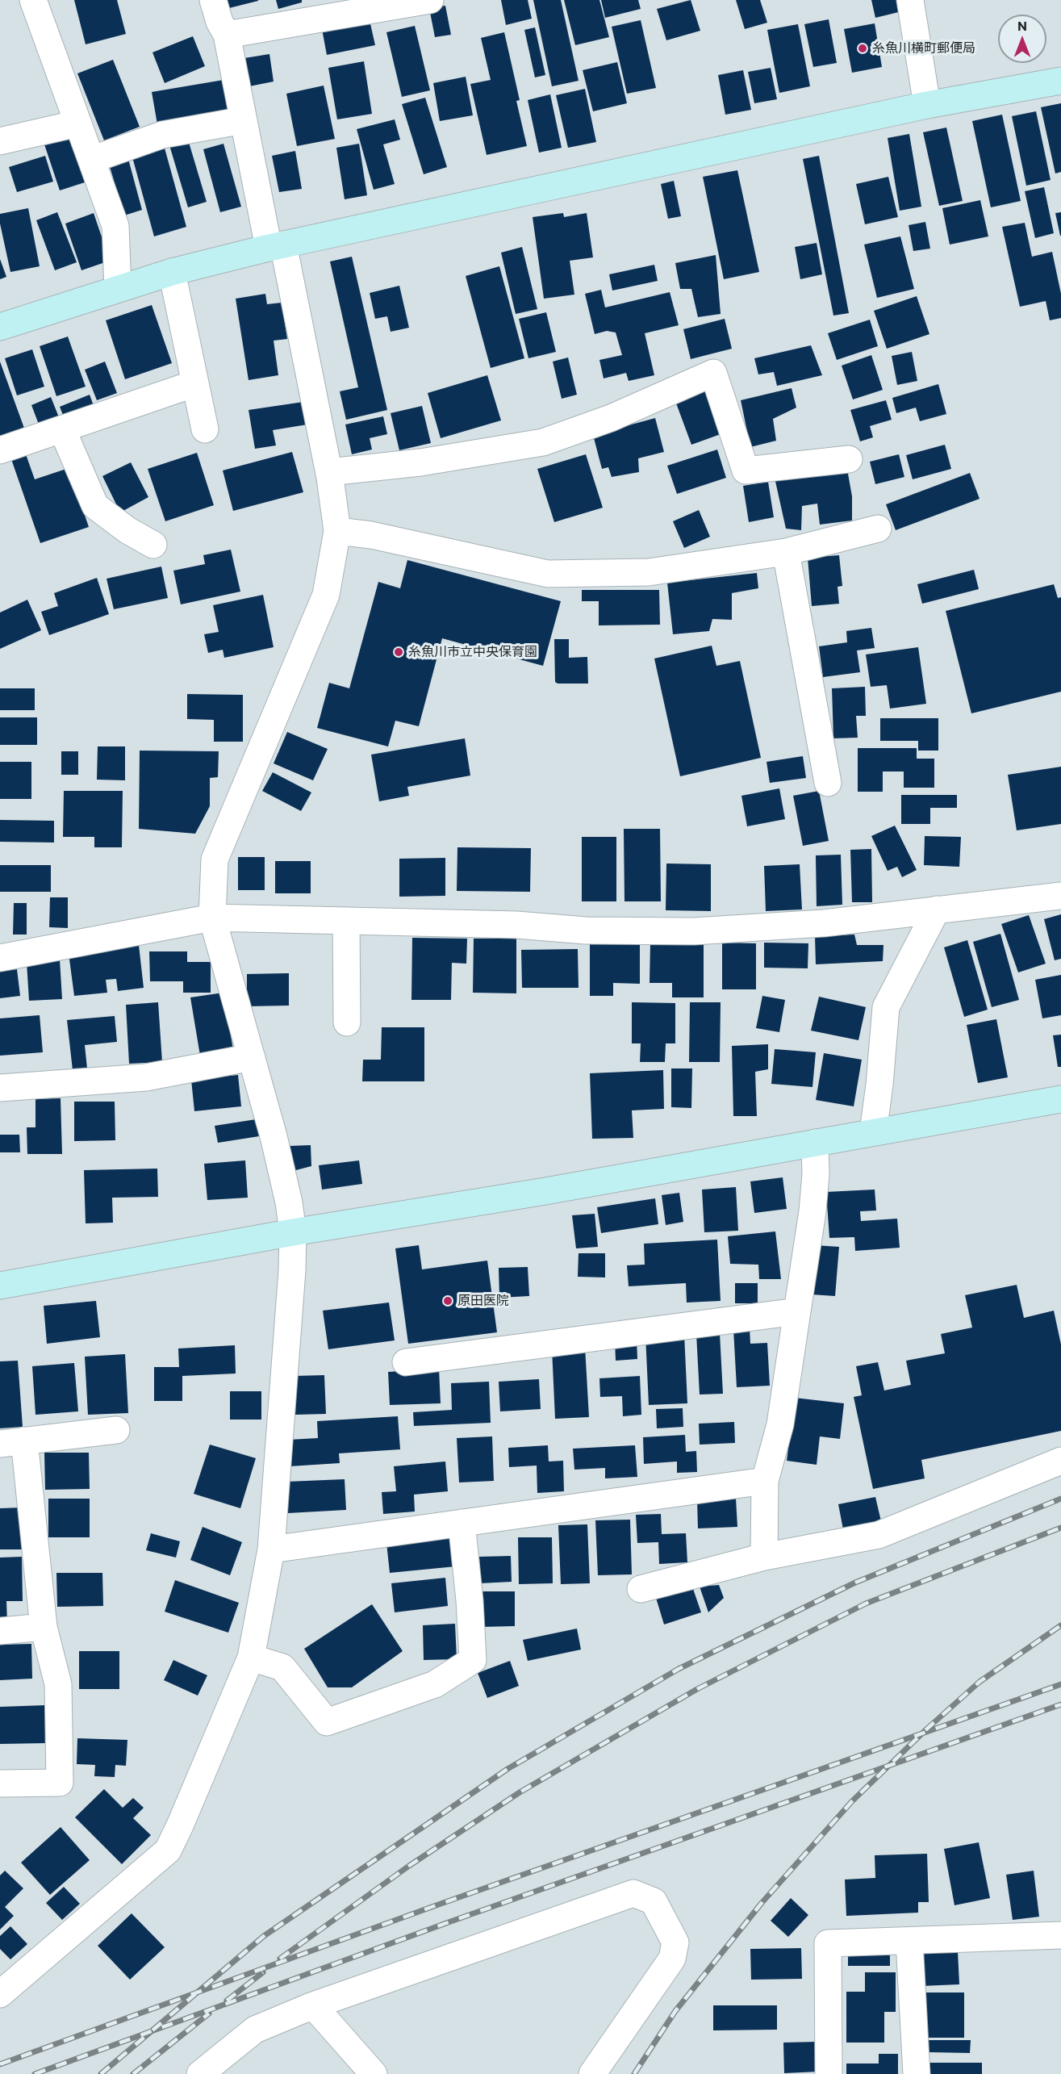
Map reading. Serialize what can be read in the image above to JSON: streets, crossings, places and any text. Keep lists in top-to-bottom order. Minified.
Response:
{"places":["糸魚川横町郵便局","糸魚川市立中央保育園","原田医院"],"north":"top"}
